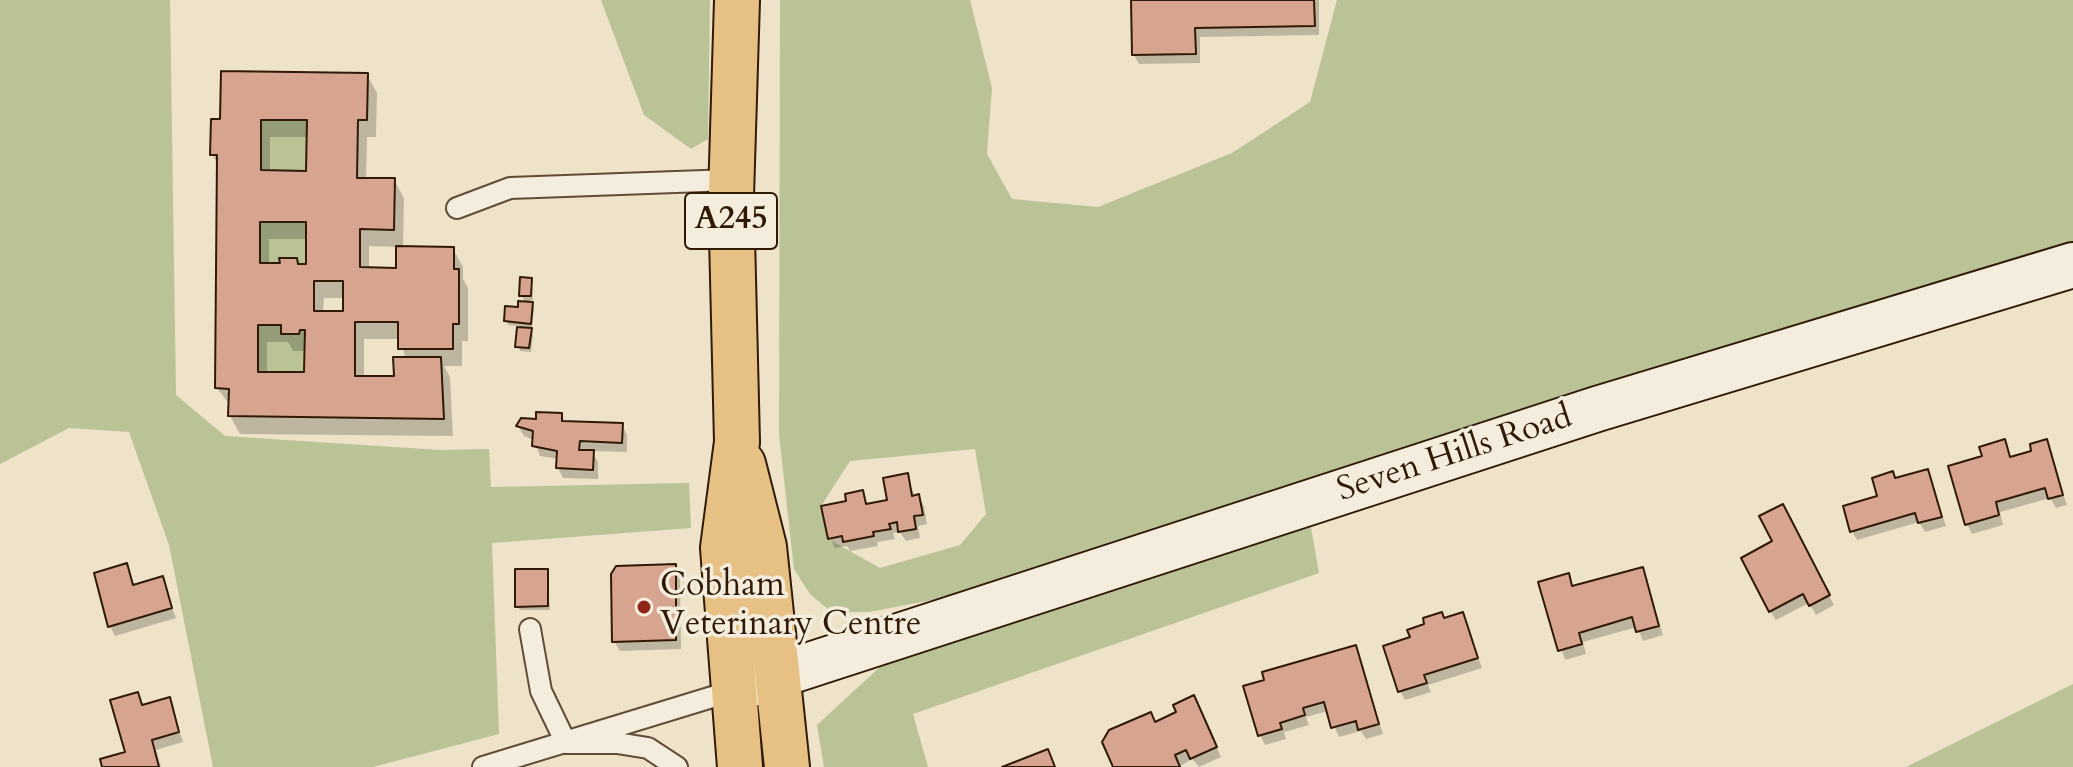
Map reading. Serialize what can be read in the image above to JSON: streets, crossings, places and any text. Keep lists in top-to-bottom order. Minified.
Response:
{"streets":{"main road":["A245","Seven Hills Road"]},"crossings":[["A245","Seven Hills Road"]],"places":["Cobham Veterinary Centre"]}
